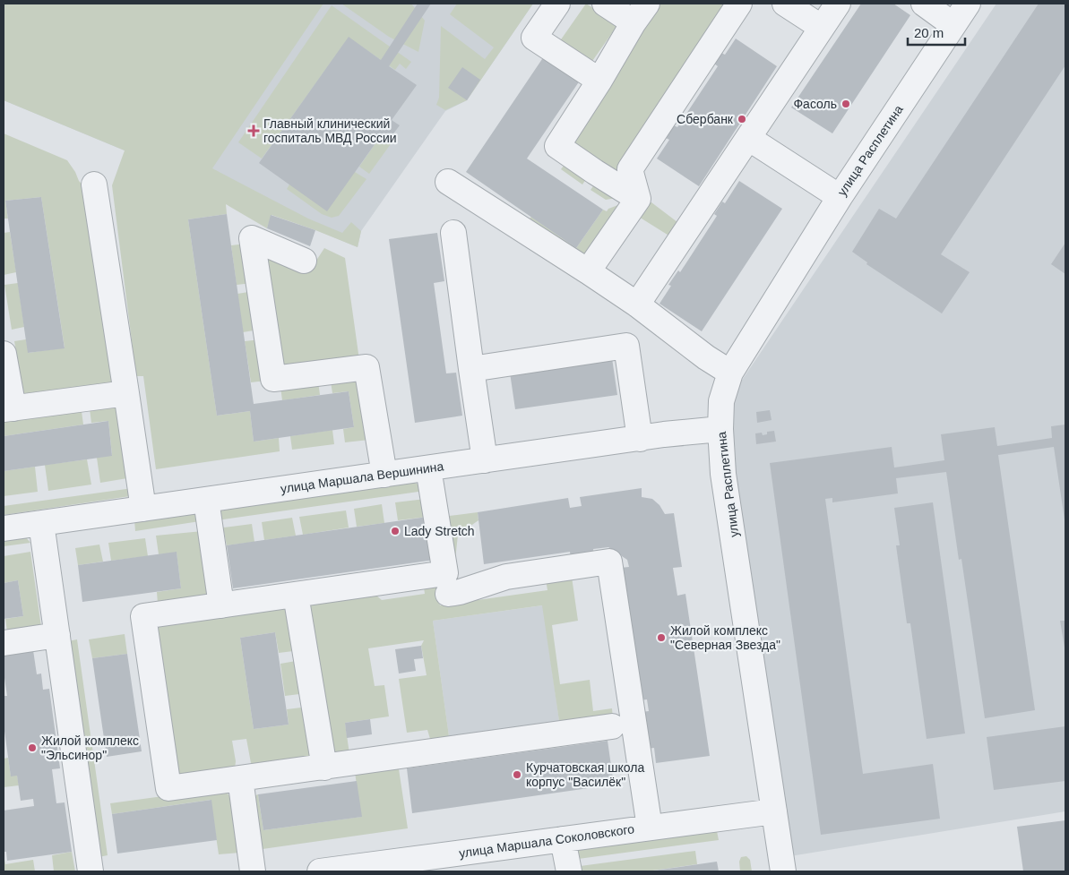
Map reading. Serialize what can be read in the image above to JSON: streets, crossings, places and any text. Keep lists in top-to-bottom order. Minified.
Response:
{"streets":{"street":["улица Расплетина","улица Маршала Вершинина","улица Маршала Соколовского"]},"crossings":[["улица Расплетина","улица Маршала Вершинина"],["улица Расплетина","улица Маршала Соколовского"]],"places":{"other":["Фасоль","Сбербанк","Lady Stretch","Жилой комплекс \"Северная Звезда\"","Жилой комплекс \"Эльсинор\"","Курчатовская школа корпус \"Василёк\""],"health":["Главный клинический госпиталь МВД России"]},"scale_bar":"20 m"}
